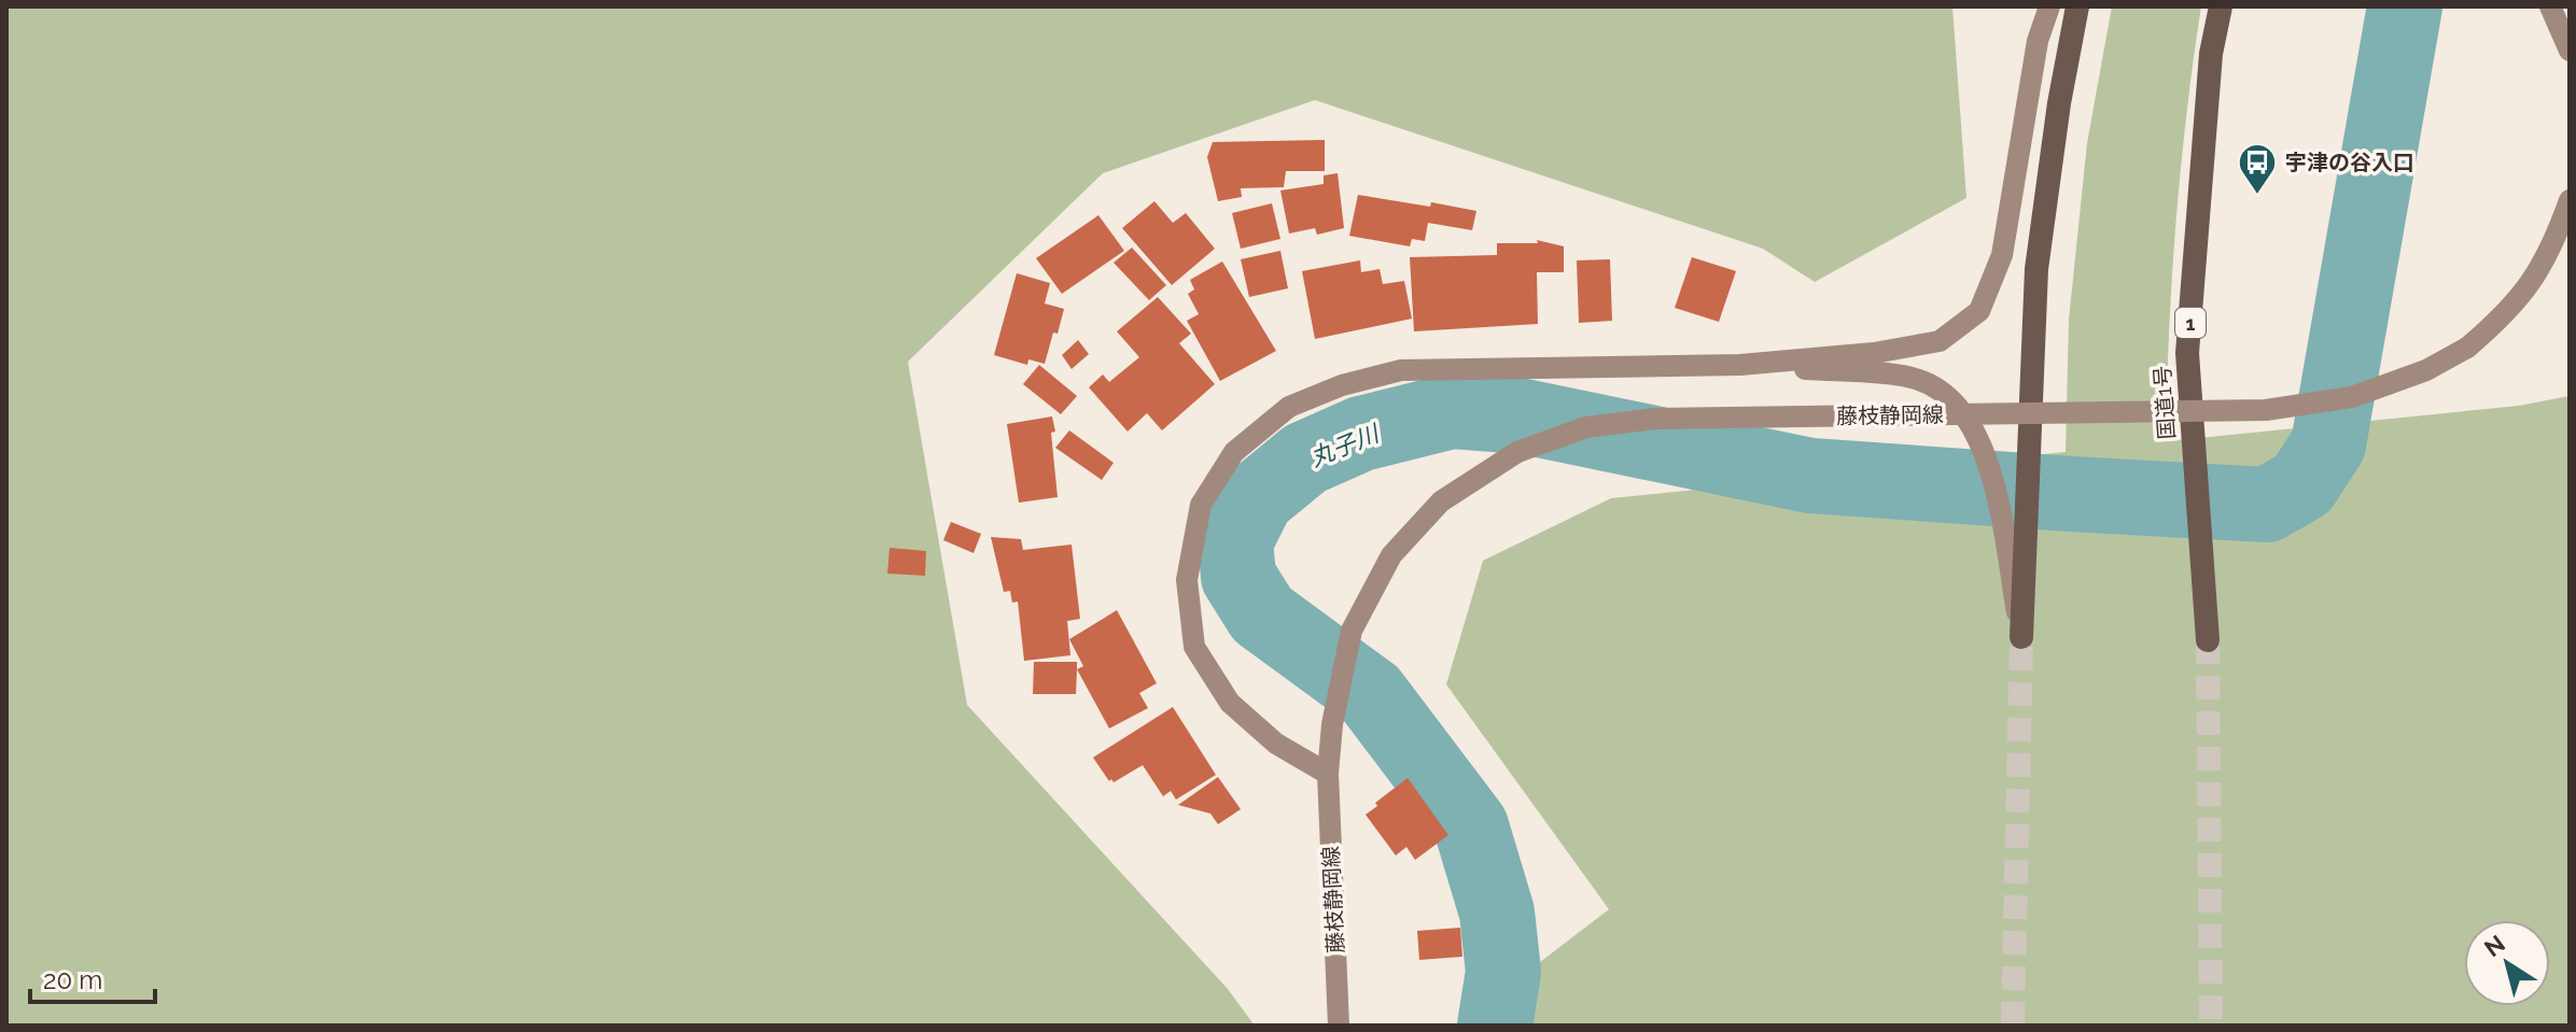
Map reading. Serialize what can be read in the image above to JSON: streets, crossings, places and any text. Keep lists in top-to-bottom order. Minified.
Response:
{"streets":{"highway":["1","国道1号"],"main road":["藤枝静岡線"]},"water":["丸子川"],"places":{"bus stop":["宇津の谷入口"]},"scale_bar":"20 m","north":"top left"}
